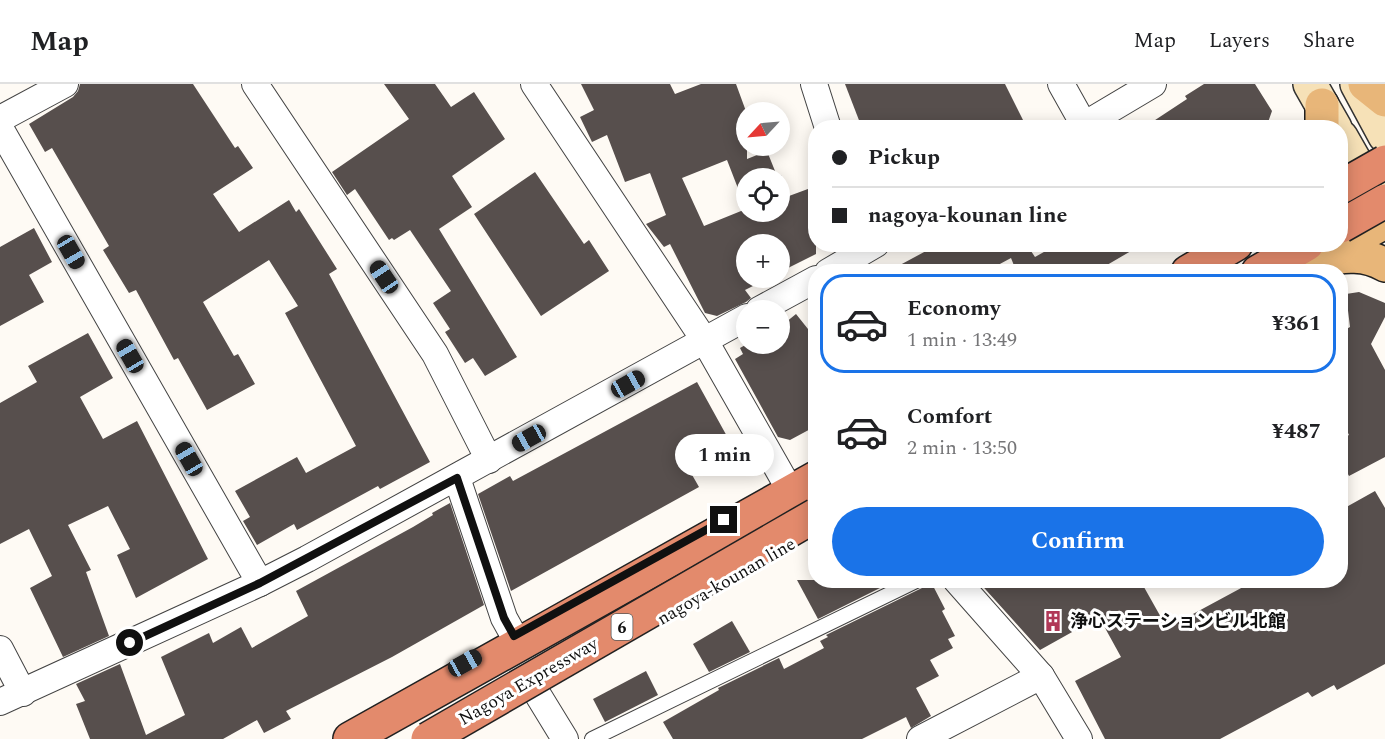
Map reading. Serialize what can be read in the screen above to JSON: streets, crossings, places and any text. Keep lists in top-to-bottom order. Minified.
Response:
{"streets":{"highway":["6","Nagoya Expressway"],"main road":["nagoya-kounan line"]},"places":{"building":["浄心ステーションビル北館"]},"north":"bottom left","page":{"header":"Map","nav":["Map","Layers","Share"],"map_buttons":["+","−"],"banner":["Pickup","nagoya-kounan line"],"list":[{"name":"Economy","note":"1 min · 13:49","value":"¥361"},{"name":"Comfort","note":"2 min · 13:50","value":"¥487"}],"bubble":"1 min","buttons":"Confirm"}}
